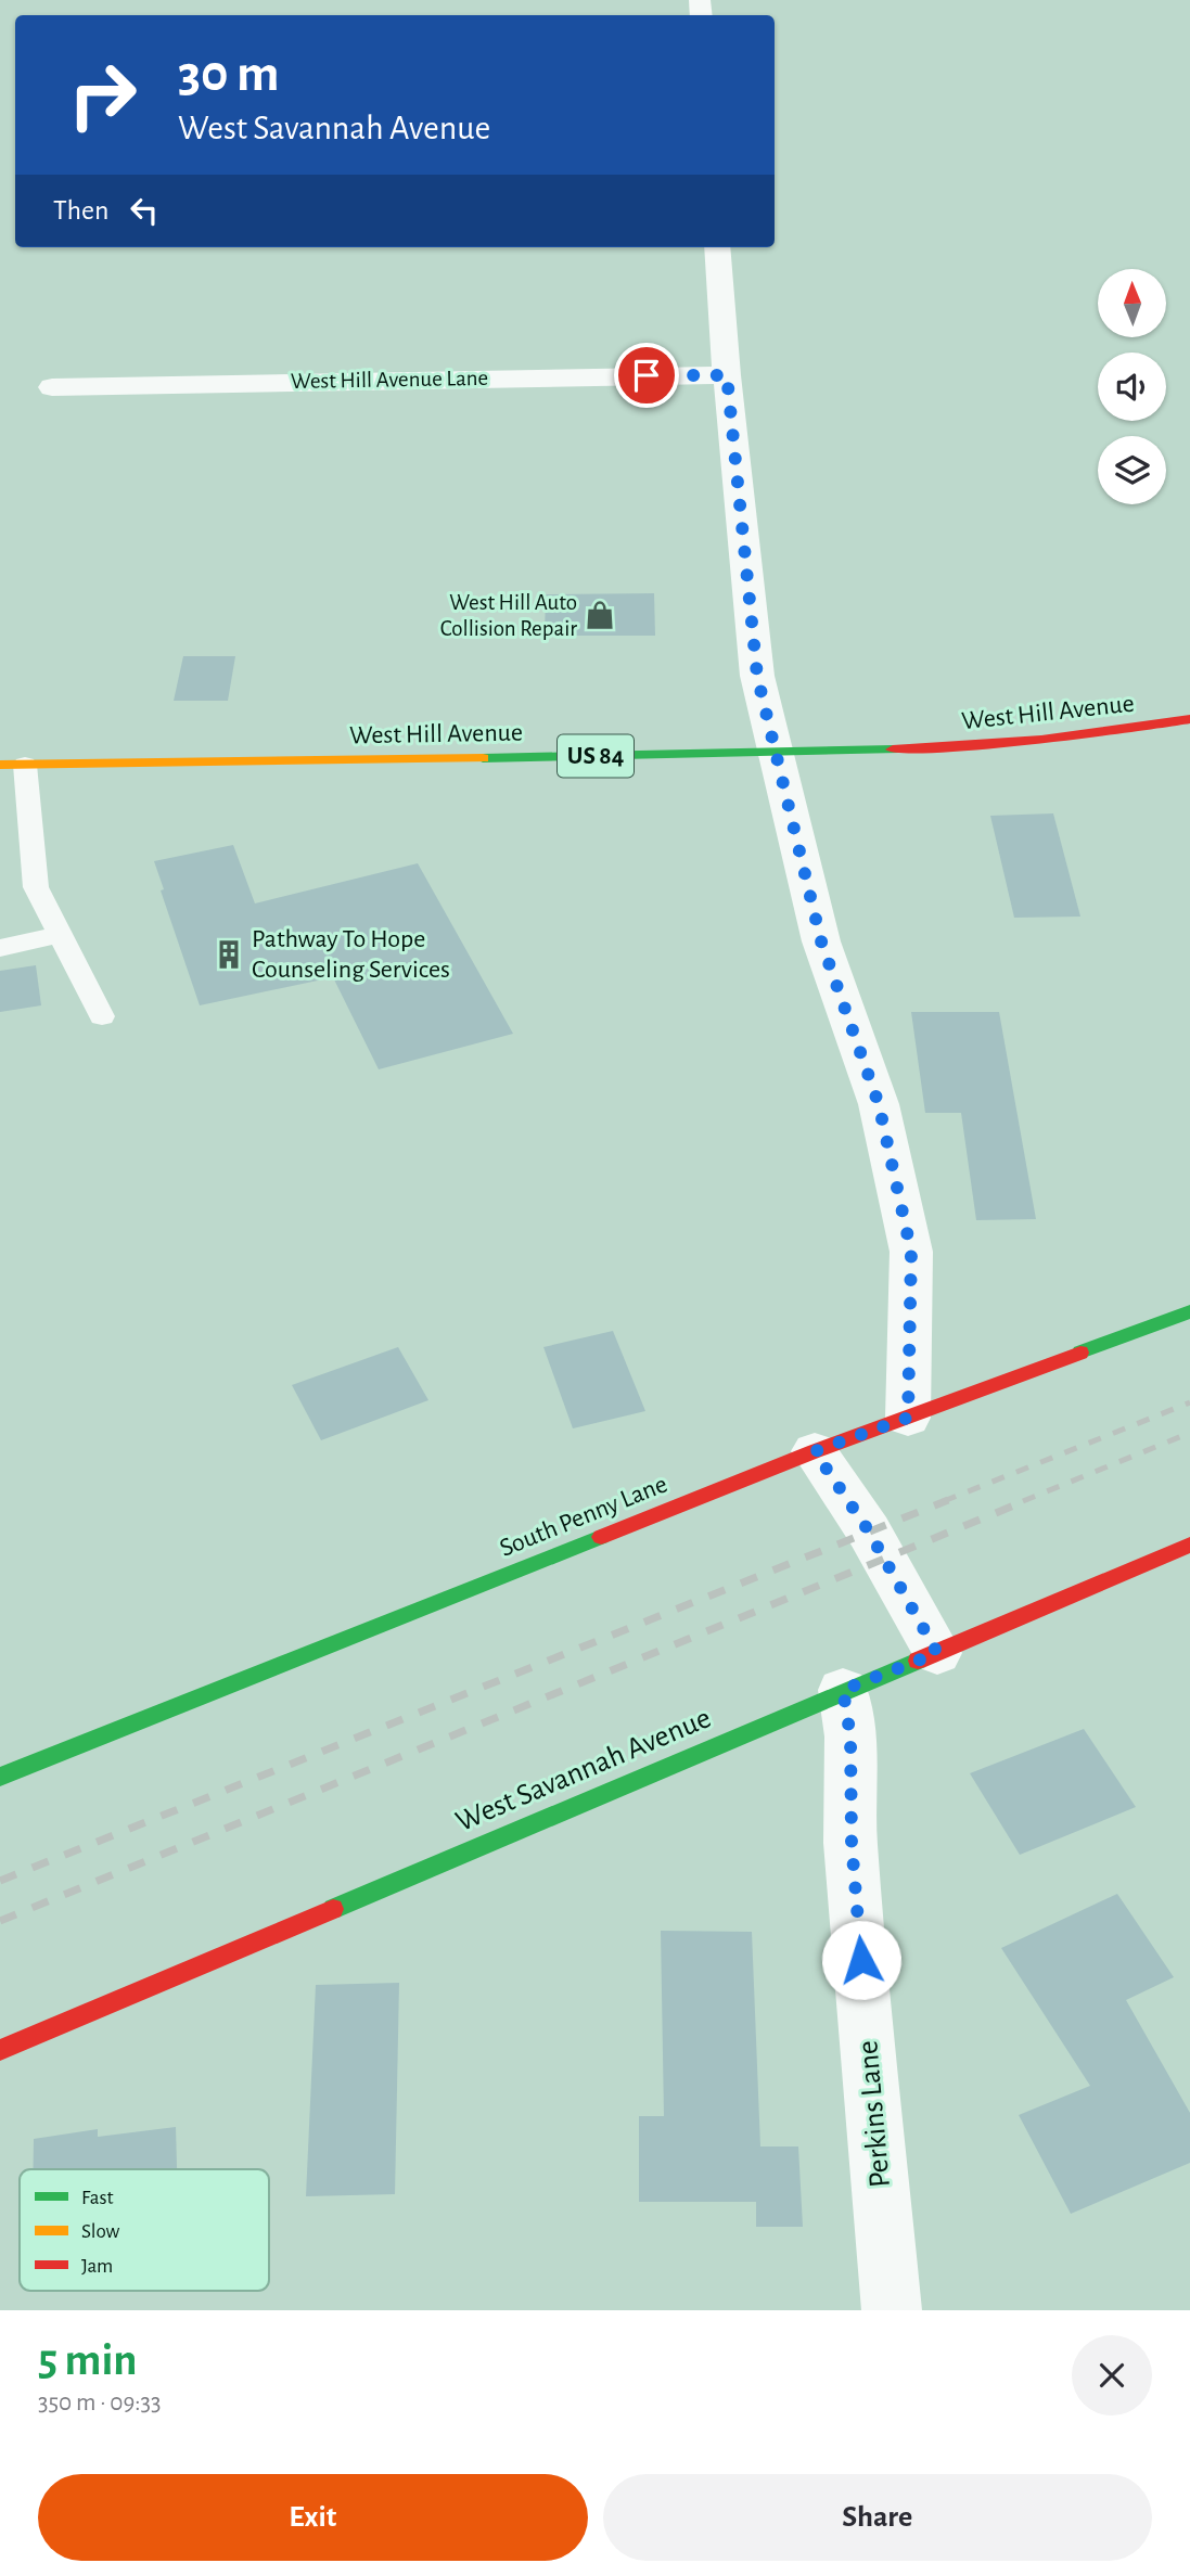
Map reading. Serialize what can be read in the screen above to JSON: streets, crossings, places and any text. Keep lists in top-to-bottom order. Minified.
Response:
{"streets":{"main road":["West Hill Avenue","US 84","South Penny Lane","West Savannah Avenue"],"street":["West Hill Avenue Lane","Perkins Lane"]},"crossings":[["West Savannah Avenue","Perkins Lane"]],"places":{"shop":["West Hill Auto Collision Repair"],"building":["Pathway To Hope Counseling Services"]},"legend":["Fast","Slow","Jam"],"north":"top","page":{"turn":["30 m","West Savannah Avenue"],"then":"Then","heading":["5 min","350 m · 09:33"],"buttons":["Exit","Share"]}}
